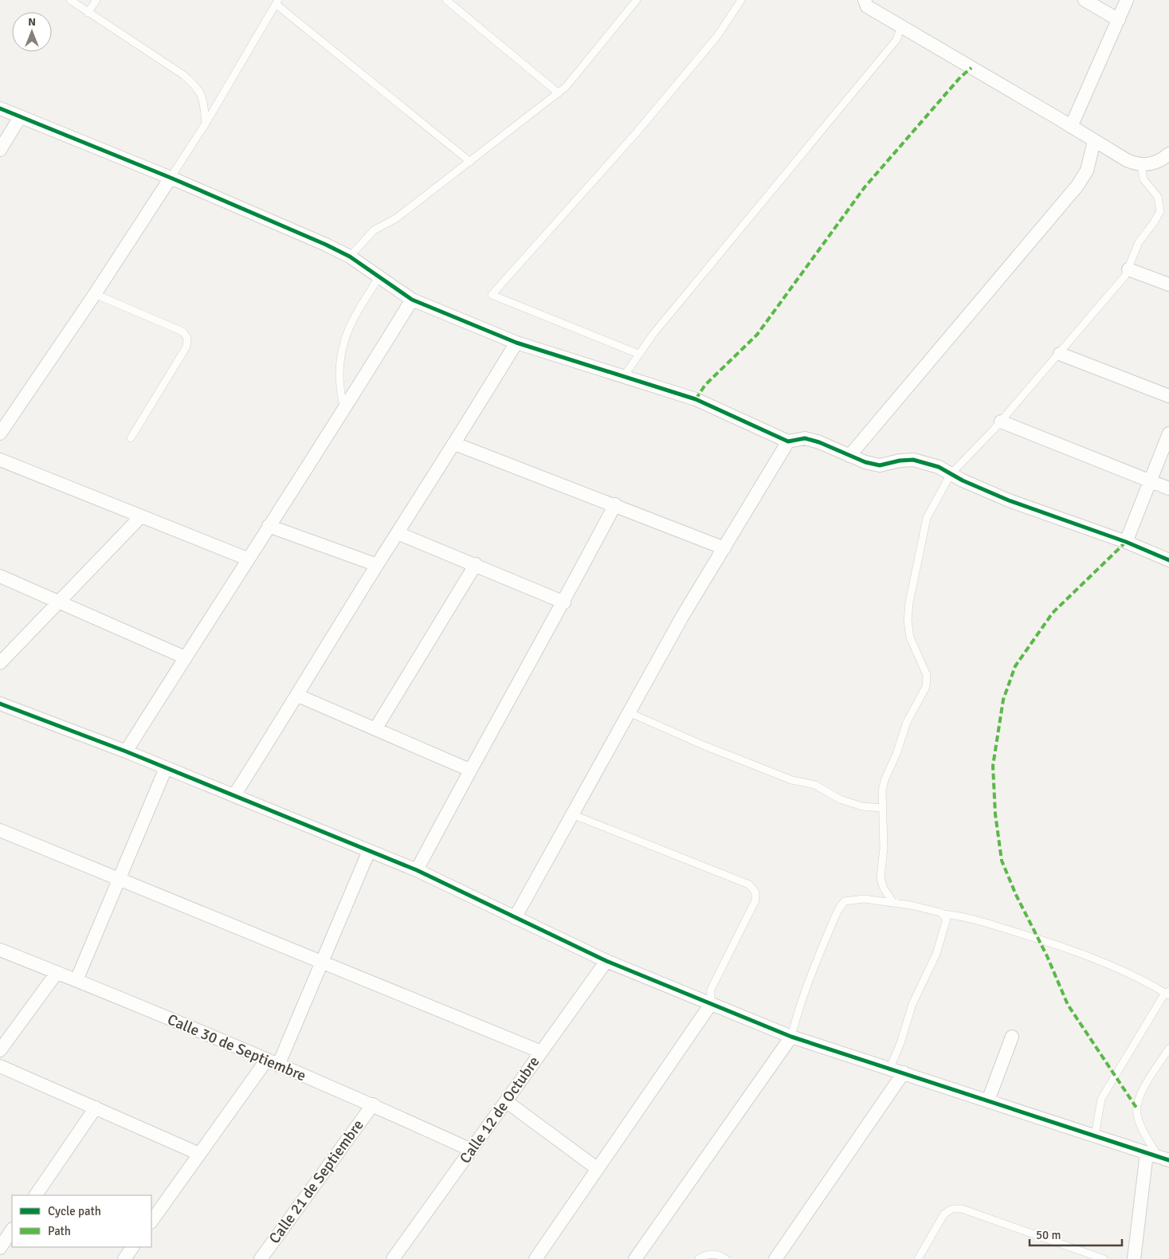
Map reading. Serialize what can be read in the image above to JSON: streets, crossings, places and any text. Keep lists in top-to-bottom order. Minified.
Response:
{"streets":{"street":["Calle 30 de Septiembre","Calle 12 de Octubre","Calle 21 de Septiembre"]},"crossings":[["Calle 30 de Septiembre","Calle 12 de Octubre"],["Calle 30 de Septiembre","Calle 21 de Septiembre"]],"legend":["Cycle path","Path"],"scale_bar":"50 m","north":"top"}
